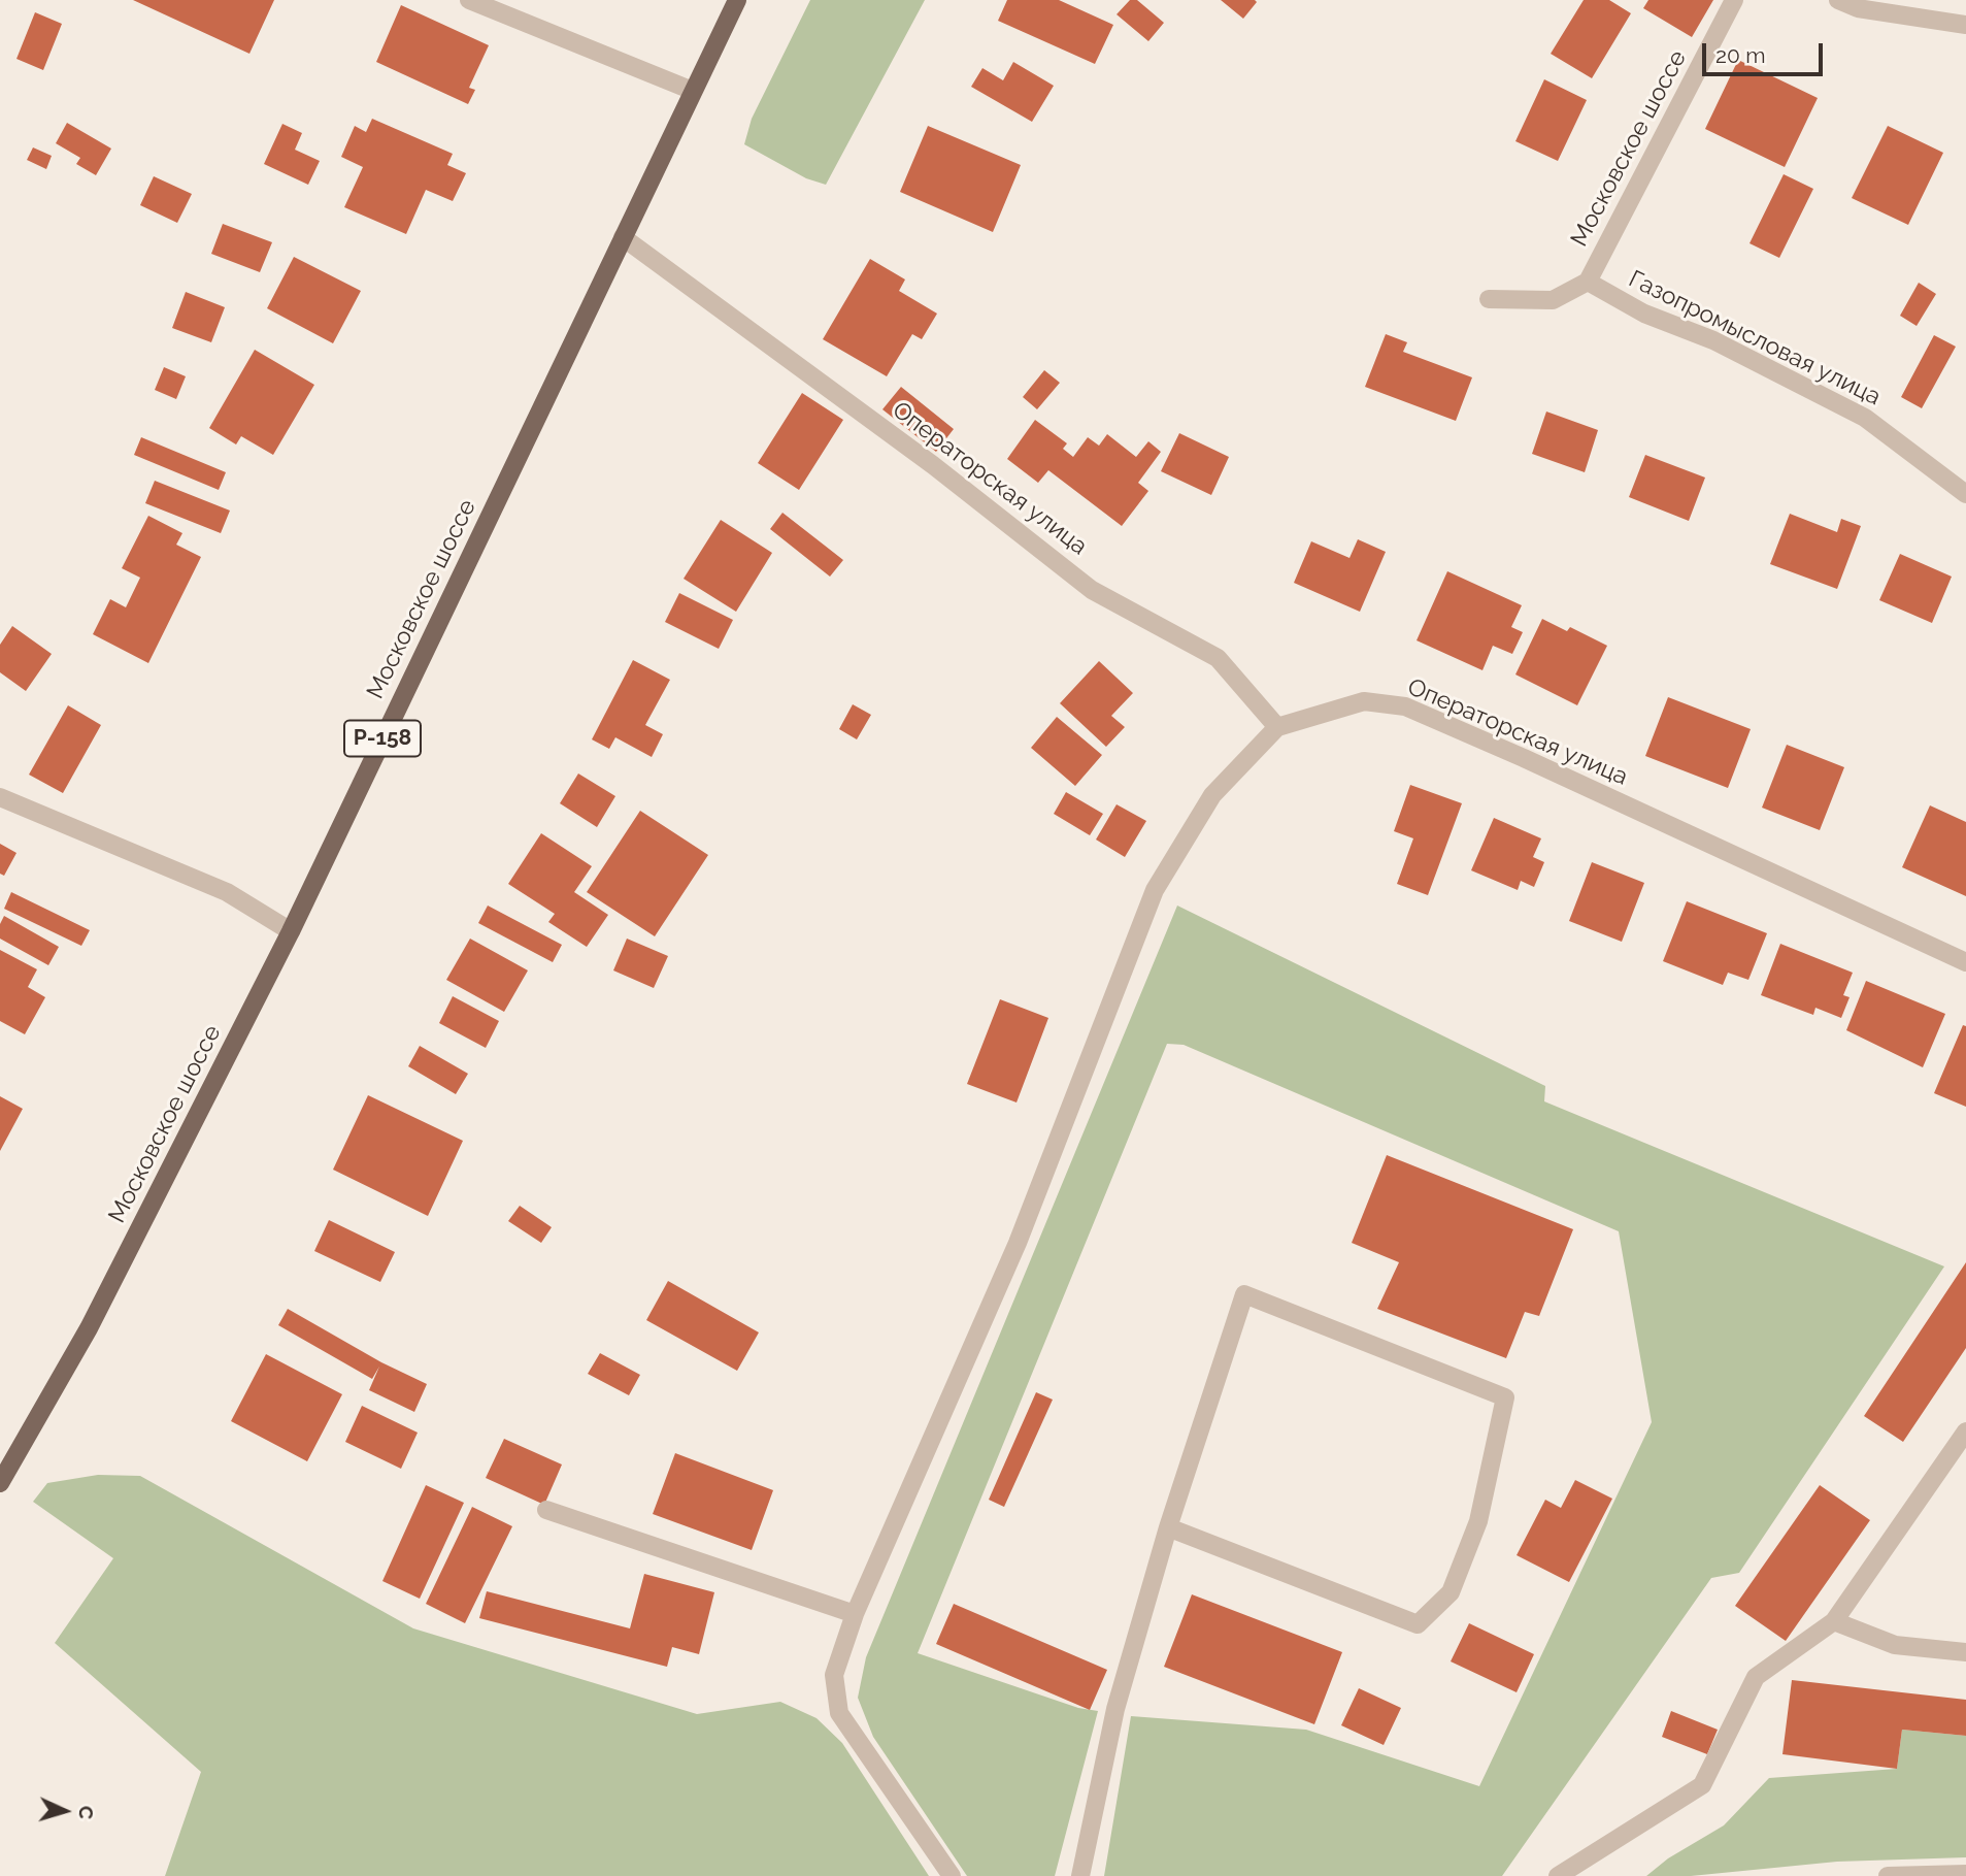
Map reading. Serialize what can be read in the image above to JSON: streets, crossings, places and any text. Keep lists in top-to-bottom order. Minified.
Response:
{"streets":{"main road":["Московское шоссе","Р-158"],"street":["Газопромысловая улица","Операторская улица"]},"crossings":[["Московское шоссе","Газопромысловая улица"],["Московское шоссе","Операторская улица"]],"scale_bar":"20 m","north":"right"}
